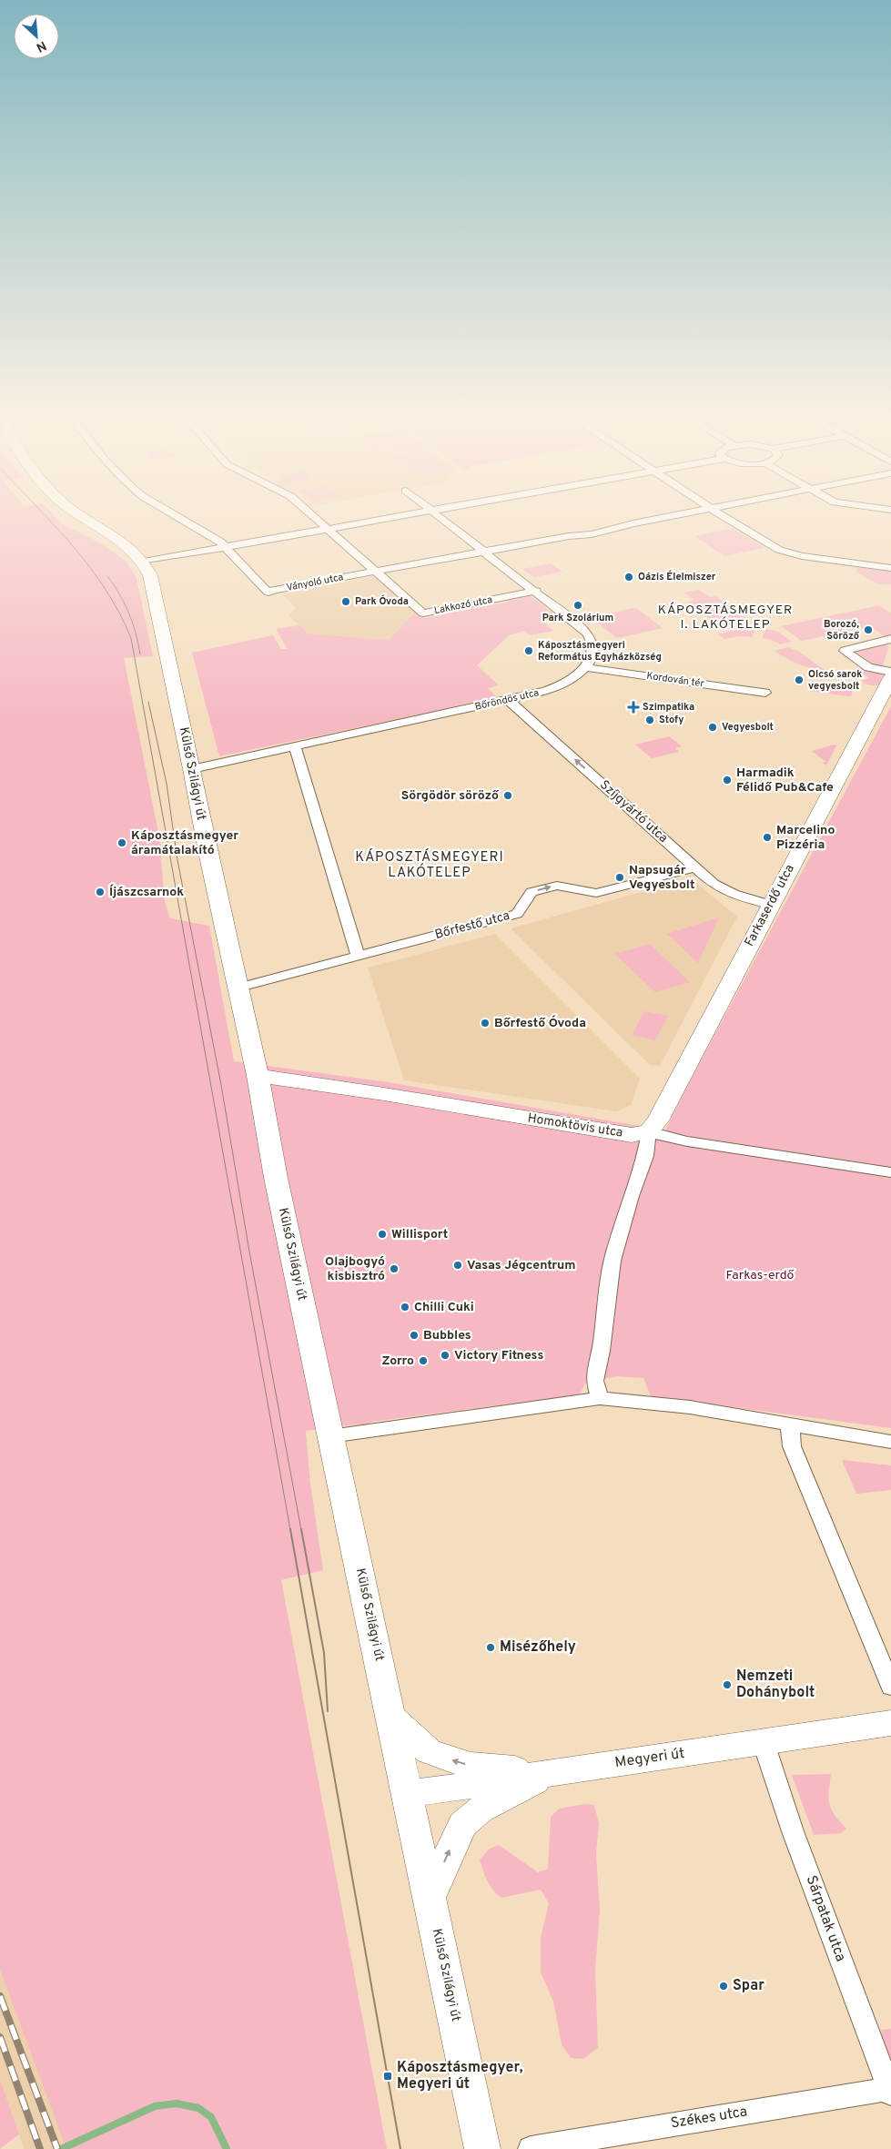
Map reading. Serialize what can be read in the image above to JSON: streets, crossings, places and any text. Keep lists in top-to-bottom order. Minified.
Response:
{"streets":{"street":["Ványoló utca","Lakkozó utca","Kordován tér","Bőröndös utca","Külső Szilágyi út","Szíjgyártó utca","Farkaserdő utca","Bőrfestő utca","Homoktövis utca","Megyeri út","Sárpatak utca","Székes utca"]},"crossings":[["Ványoló utca","Lakkozó utca"],["Kordován tér","Bőröndös utca"],["Bőröndös utca","Külső Szilágyi út"],["Bőröndös utca","Szíjgyártó utca"],["Külső Szilágyi út","Bőrfestő utca"],["Külső Szilágyi út","Homoktövis utca"],["Külső Szilágyi út","Megyeri út"],["Szíjgyártó utca","Farkaserdő utca"],["Szíjgyártó utca","Bőrfestő utca"],["Farkaserdő utca","Homoktövis utca"],["Megyeri út","Sárpatak utca"],["Sárpatak utca","Székes utca"]],"one_way":["Szíjgyártó utca","Bőrfestő utca"],"districts":["KÁPOSZTÁSMEGYER I. LAKÓTELEP","KÁPOSZTÁSMEGYERI LAKÓTELEP"],"parks":["Farkas-erdő"],"places":{"other":["Oázis Élelmiszer","Park Óvoda","Park Szolárium","Borozó, Söröző","Káposztásmegyeri Református Egyházközség","Olcsó sarok vegyesbolt","Stofy","Vegyesbolt","Harmadik Félidő Pub&Cafe","Sörgödör söröző","Marcelino Pizzéria","Káposztásmegyer áramátalakító","Napsugár Vegyesbolt","Íjászcsarnok","Bőrfestő Óvoda","Willisport","Vasas Jégcentrum","Olajbogyó kisbisztró","Chilli Cuki","Bubbles","Victory Fitness","Zorro","Misézőhely","Nemzeti Dohánybolt","Spar"],"health":["Szimpatika"],"transit":["Káposztásmegyer, Megyeri út"]},"north":"bottom right"}
